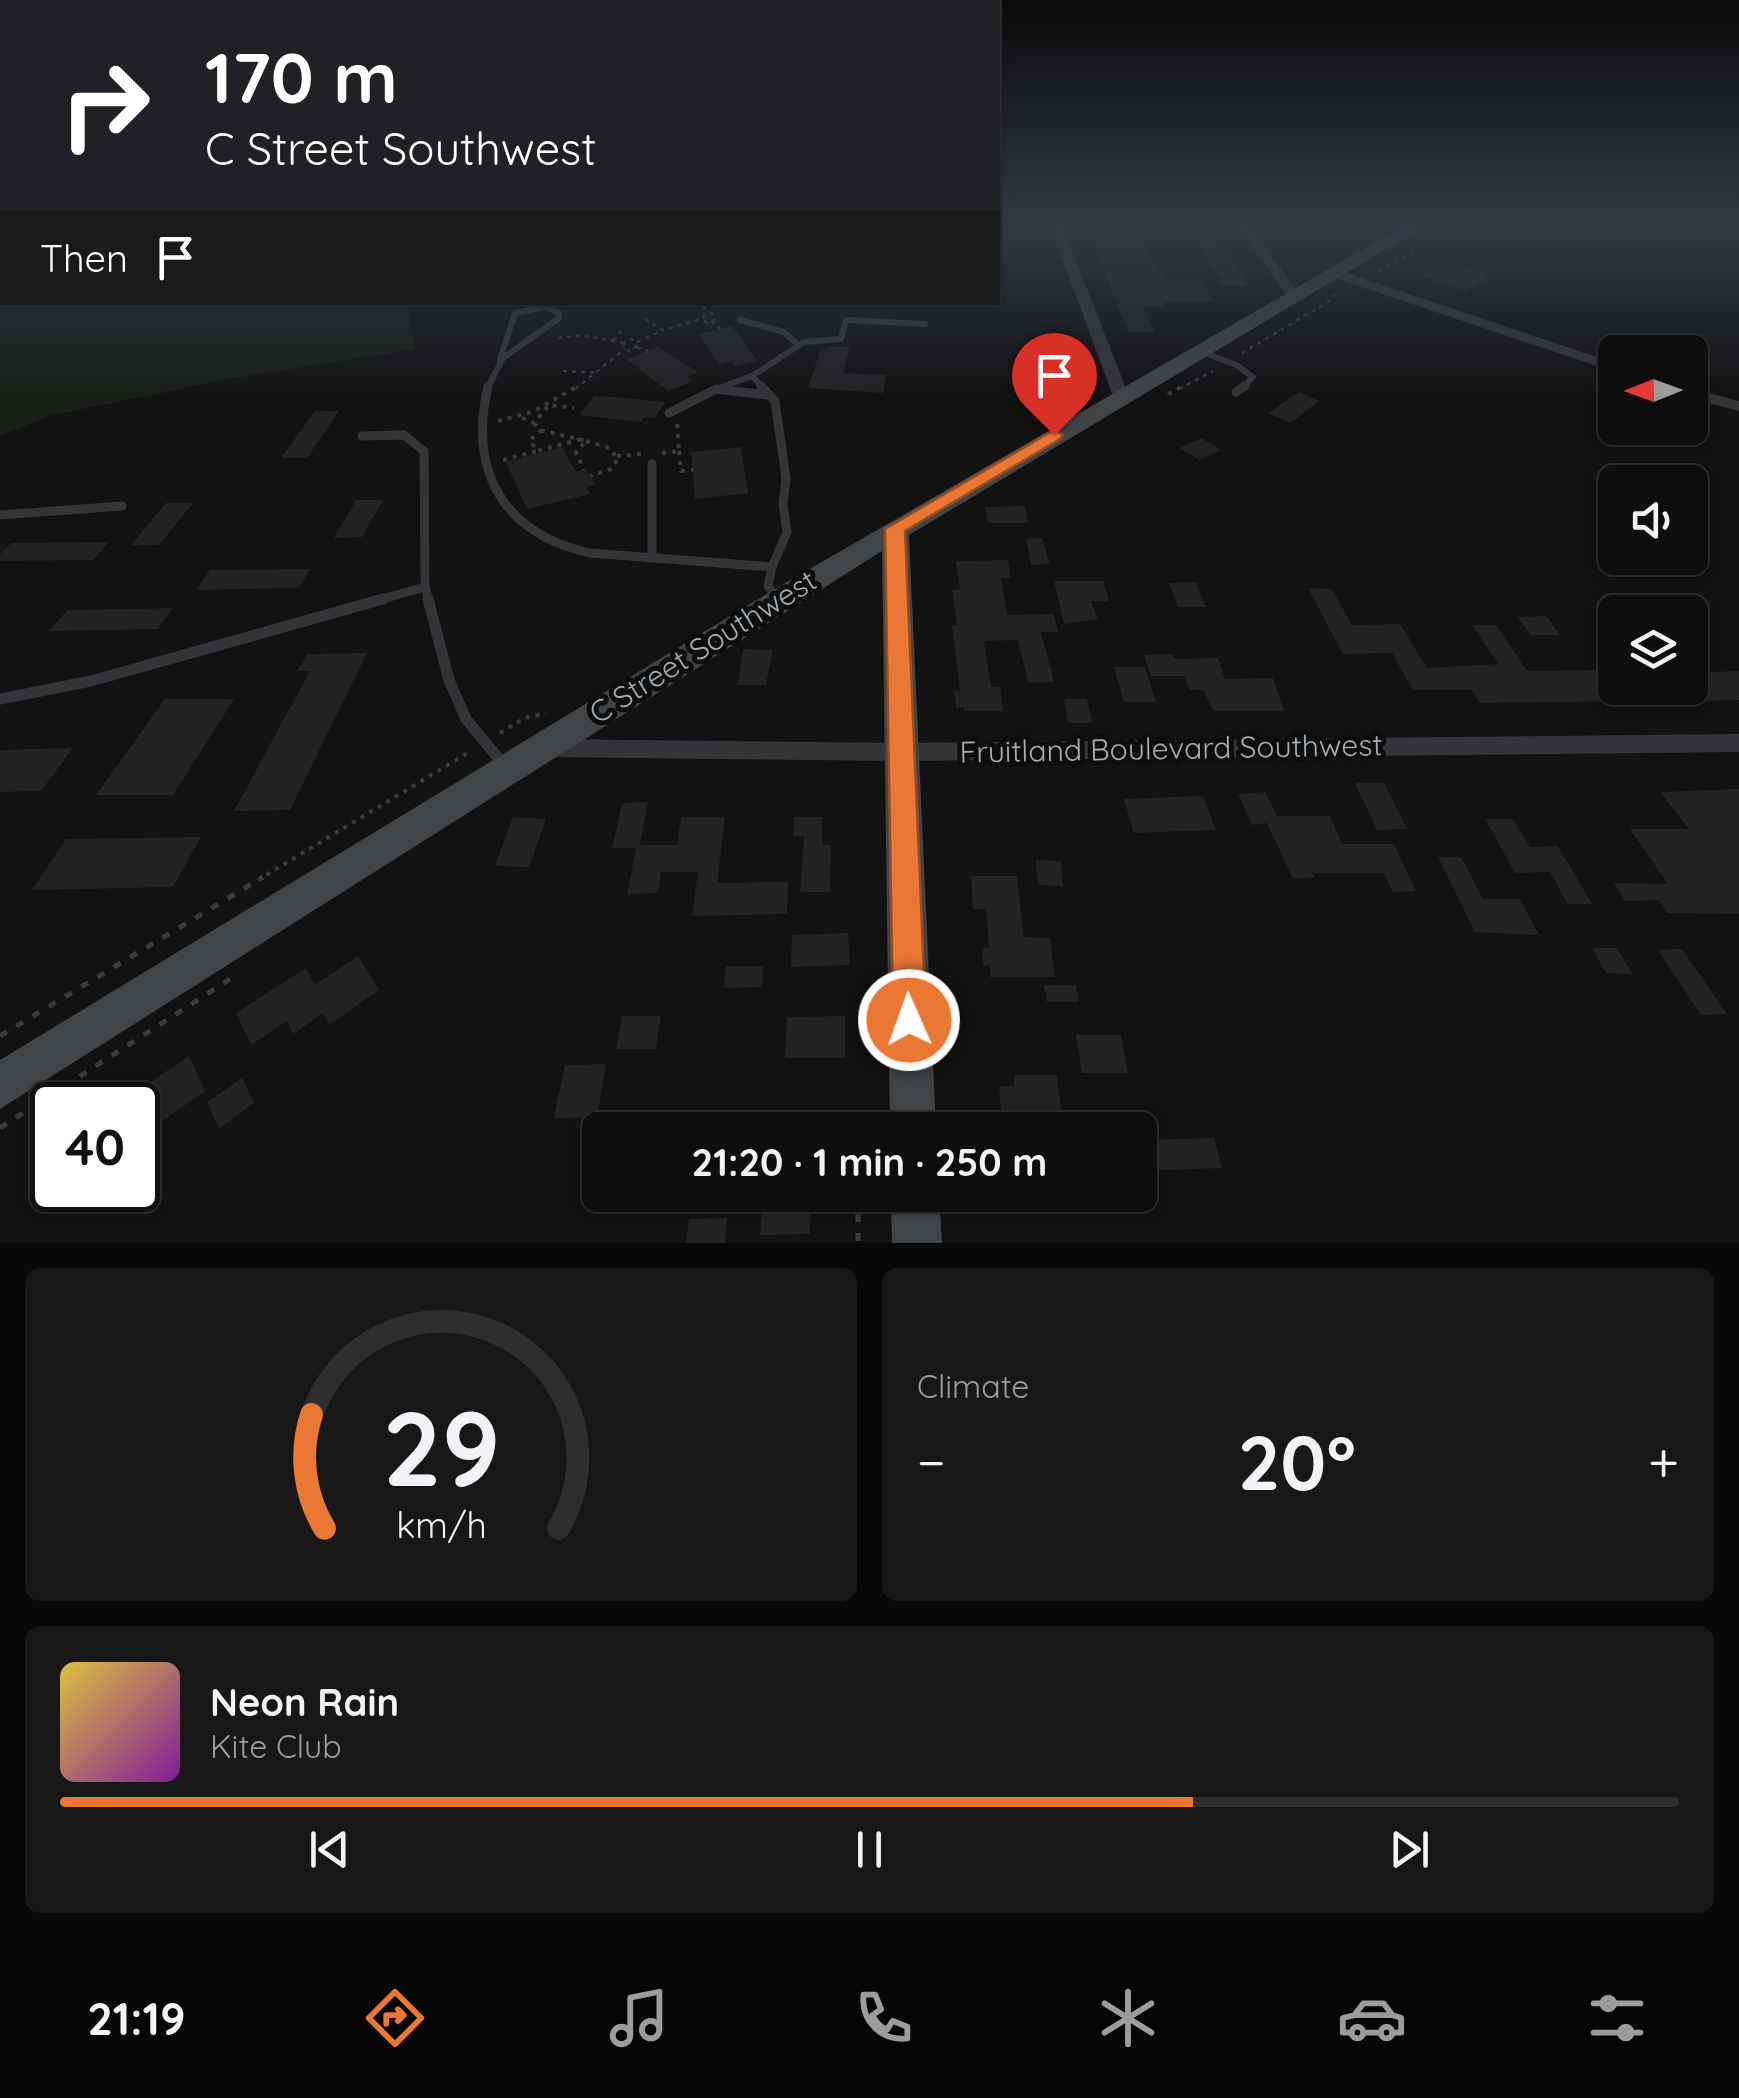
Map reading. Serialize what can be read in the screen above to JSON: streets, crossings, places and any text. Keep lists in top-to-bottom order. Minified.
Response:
{"streets":{"main road":["C Street Southwest"],"street":["Fruitland Boulevard Southwest"]},"crossings":[["C Street Southwest","Fruitland Boulevard Southwest"]],"north":"left","page":{"turn":["170 m","C Street Southwest"],"then":"Then","limit":"40","trip":"21:20 · 1 min · 250 m","tile":"Climate","heat":["−","20°","+"],"song":["Neon Rain","Kite Club"],"tabs":"21:19","gauge":["29","km/h"]}}
